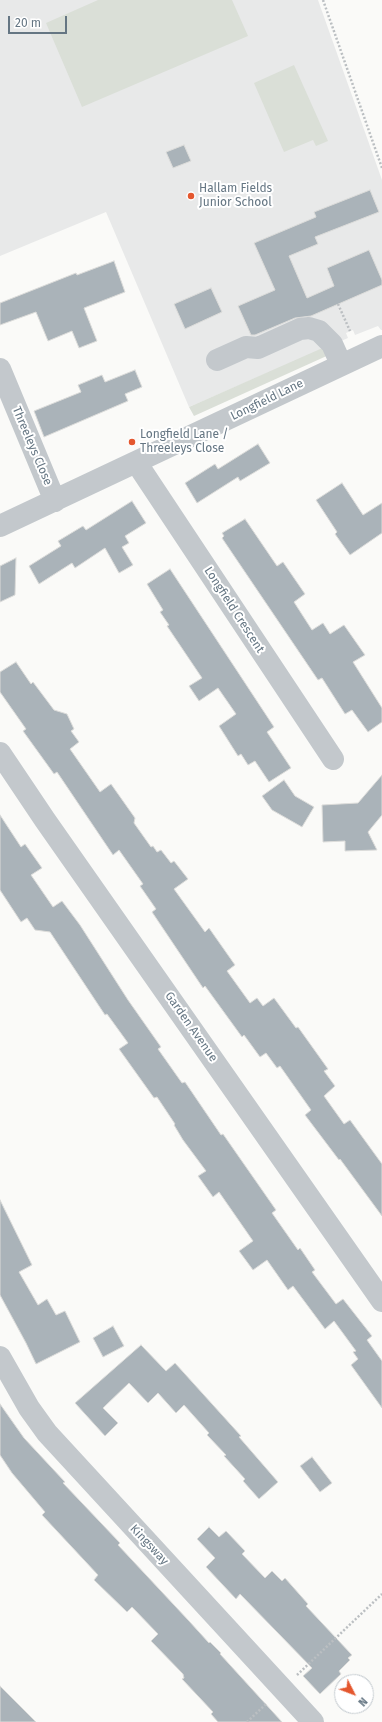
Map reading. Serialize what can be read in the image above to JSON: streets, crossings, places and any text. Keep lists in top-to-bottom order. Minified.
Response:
{"streets":{"street":["Longfield Lane","Threeleys Close","Longfield Crescent","Garden Avenue","Kingsway"]},"crossings":[["Longfield Lane","Threeleys Close"],["Longfield Lane","Longfield Crescent"]],"places":["Hallam Fields Junior School","Longfield Lane / Threeleys Close"],"scale_bar":"20 m","north":"bottom right"}
